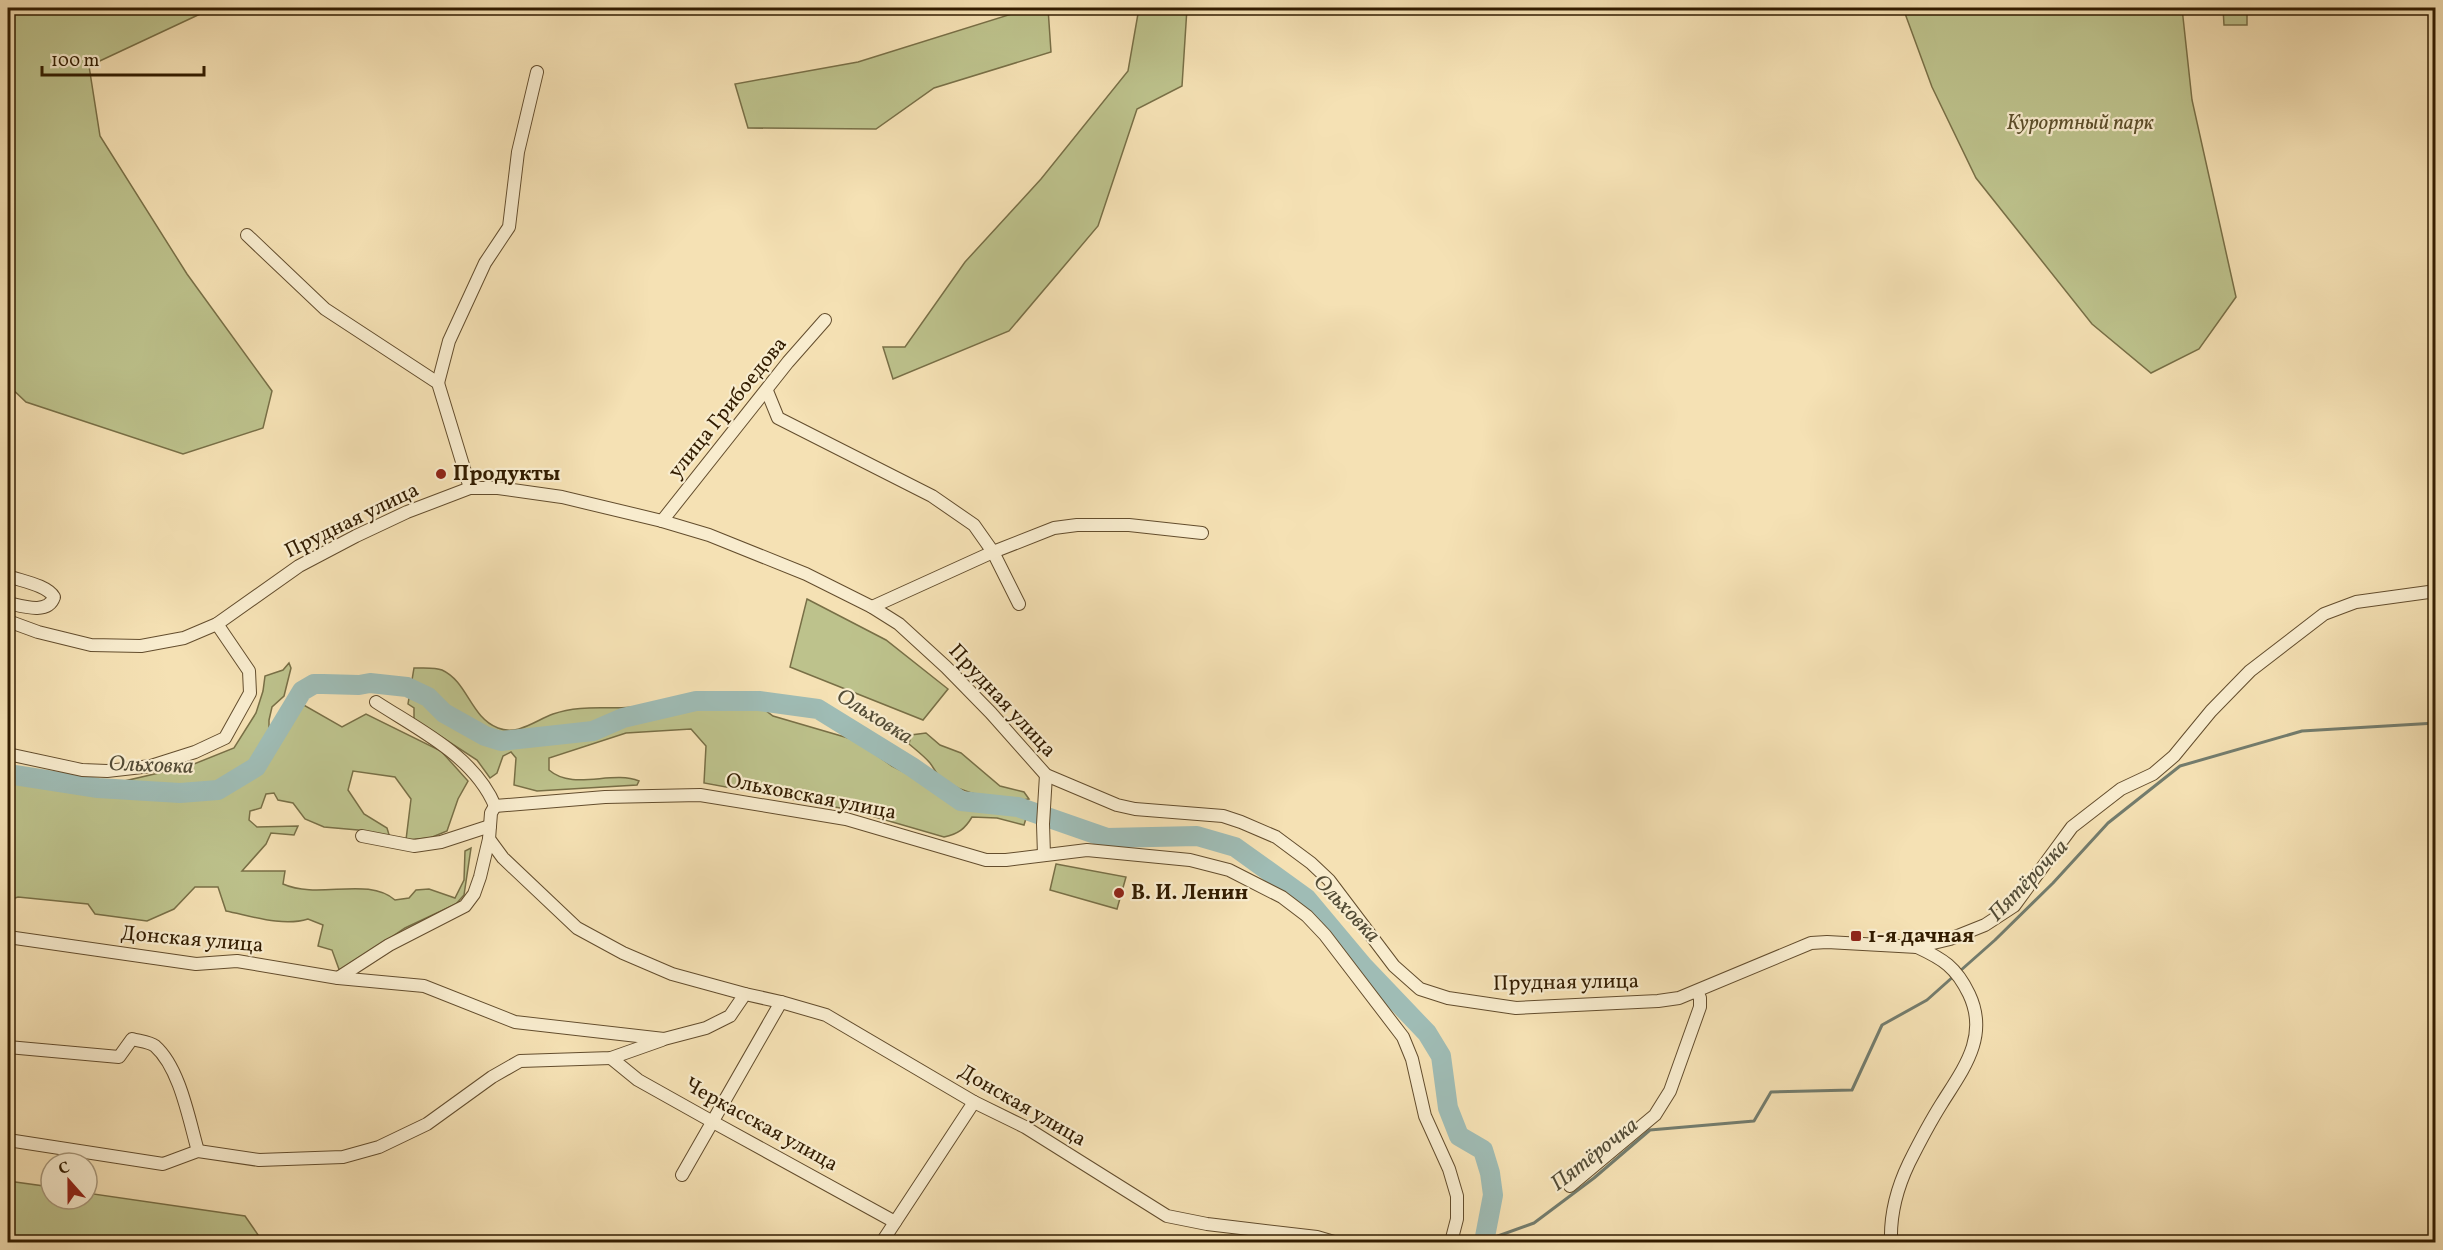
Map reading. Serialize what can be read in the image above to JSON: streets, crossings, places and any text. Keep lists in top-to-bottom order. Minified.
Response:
{"streets":{"street":["улица Грибоедова","Прудная улица","Ольховская улица","Донская улица","Черкасская улица"]},"crossings":[["улица Грибоедова","Прудная улица"]],"water":["Ольховка","Пятёрочка"],"parks":["Курортный парк"],"places":{"other":["Продукты","В. И. Ленин"],"transit":["1-я дачная"]},"scale_bar":"100 m","north":"top"}
